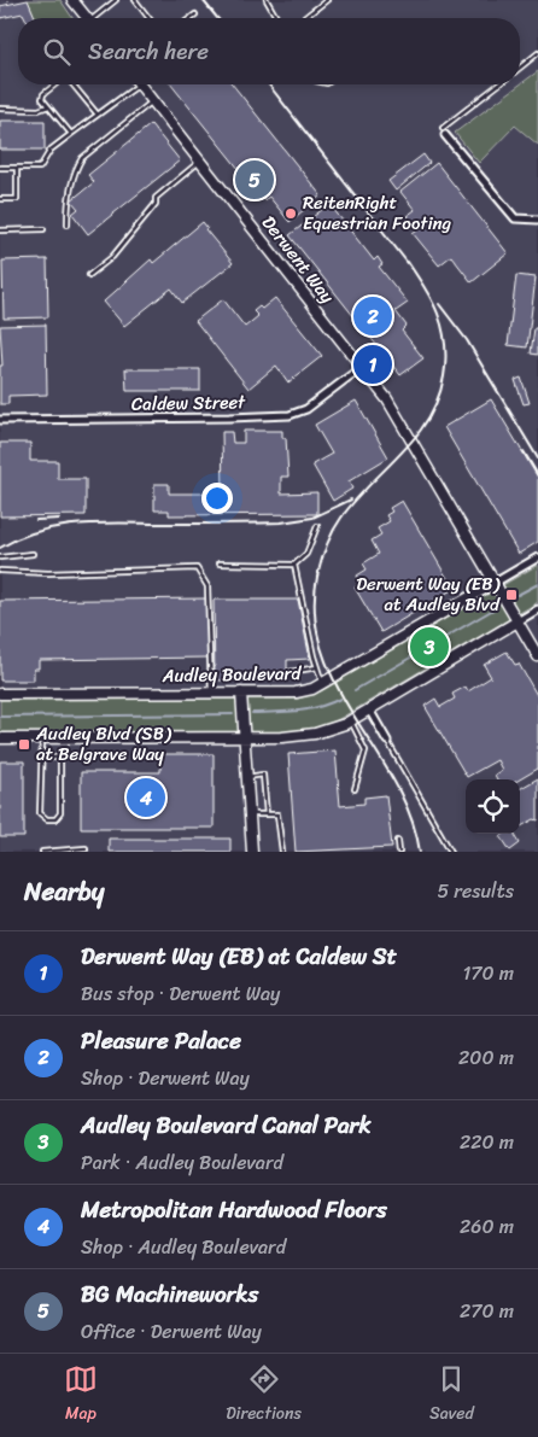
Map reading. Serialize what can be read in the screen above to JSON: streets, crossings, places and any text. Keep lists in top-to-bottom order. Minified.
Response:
{"streets":{"street":["Derwent Way","Caldew Street","Audley Boulevard"]},"crossings":[["Derwent Way","Caldew Street"],["Derwent Way","Audley Boulevard"]],"places":{"other":["ReitenRight Equestrian Footing"],"transit":["Derwent Way (EB) at Audley Blvd","Audley Blvd (SB) at Belgrave Way"]},"page":{"search":"Search here","pins":["5","2","1","3","4"],"heading":["Nearby","5 results"],"list":[{"mark":"1","name":"Derwent Way (EB) at Caldew St","note":"Bus stop · Derwent Way","value":"170 m"},{"mark":"2","name":"Pleasure Palace","note":"Shop · Derwent Way","value":"200 m"},{"mark":"3","name":"Audley Boulevard Canal Park","note":"Park · Audley Boulevard","value":"220 m"},{"mark":"4","name":"Metropolitan Hardwood Floors","note":"Shop · Audley Boulevard","value":"260 m"},{"mark":"5","name":"BG Machineworks","note":"Office · Derwent Way","value":"270 m"}],"nav":["Map","Directions","Saved"]}}
